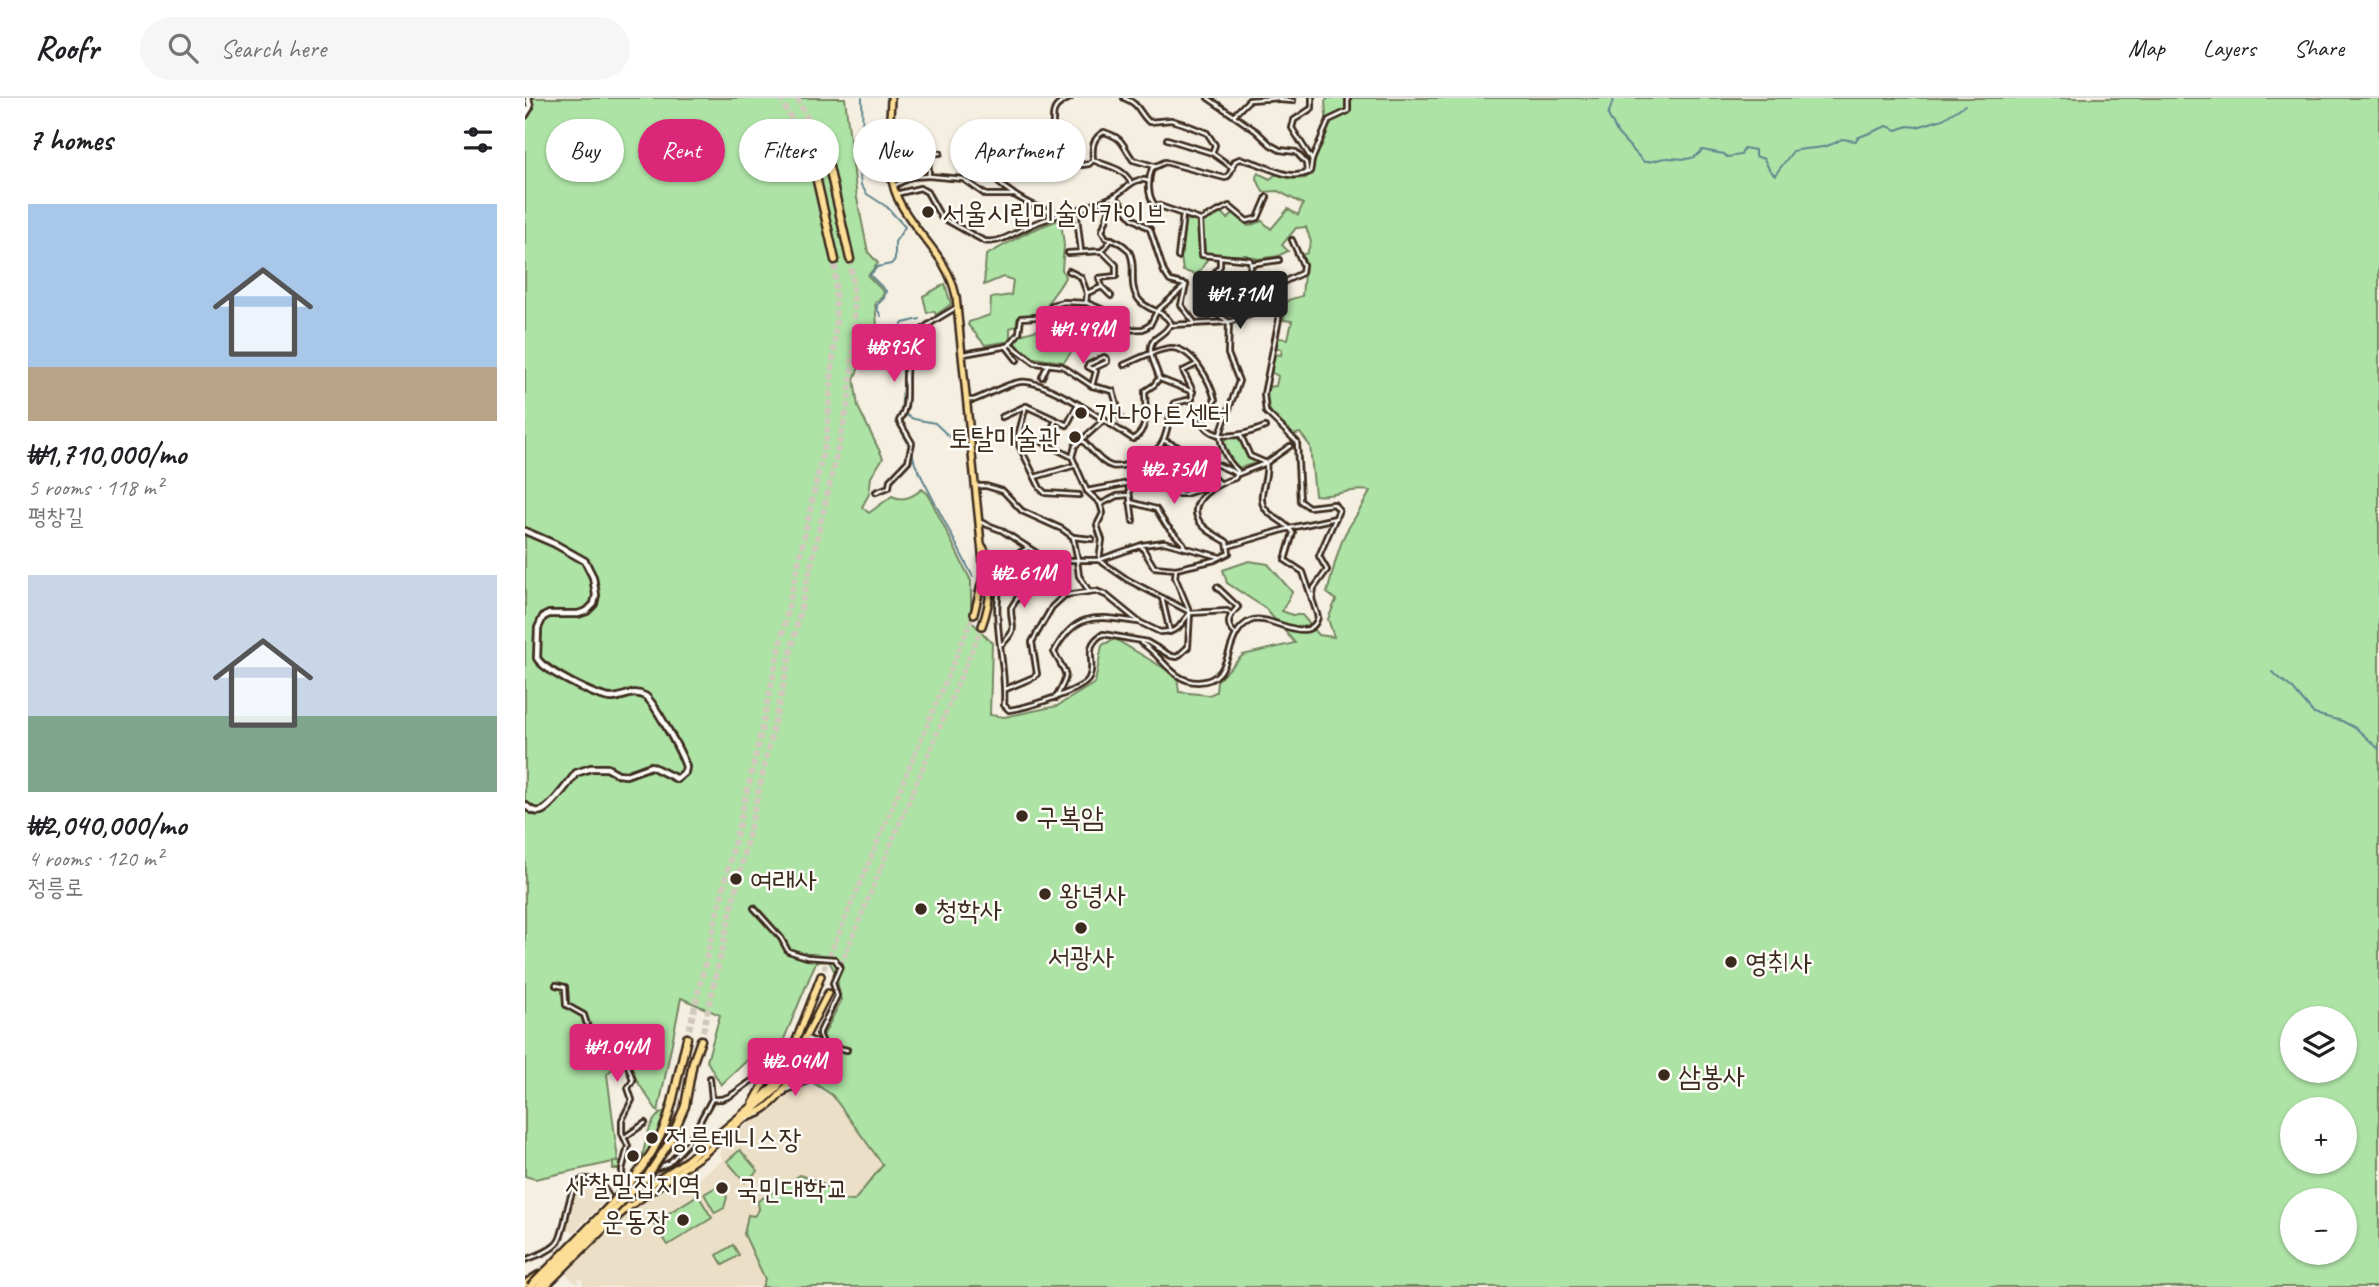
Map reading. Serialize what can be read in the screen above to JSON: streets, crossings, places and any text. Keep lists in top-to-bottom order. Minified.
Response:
{"places":["서울시립미술아카이브","가나아트센터","토탈미술관","구복암","여래사","왕녕사","청학사","서광사","영취사","삼봉사","정릉테니스장","사찰밀집지역","국민대학교","운동장"],"page":{"header":"Roofr","search":"Search here","nav":["Map","Layers","Share"],"heading":"7 homes","chip":["Buy","Rent","Filters","New","Apartment"],"list":[{"name":"₩1,710,000/mo","note":"5 rooms · 118 m² · 평창길"},{"name":"₩2,040,000/mo","note":"4 rooms · 120 m² · 정릉로"}],"price":["₩1.71M","₩1.49M","₩895K","₩2.75M","₩2.61M","₩1.04M","₩2.04M"],"map_buttons":["+","−"]}}
